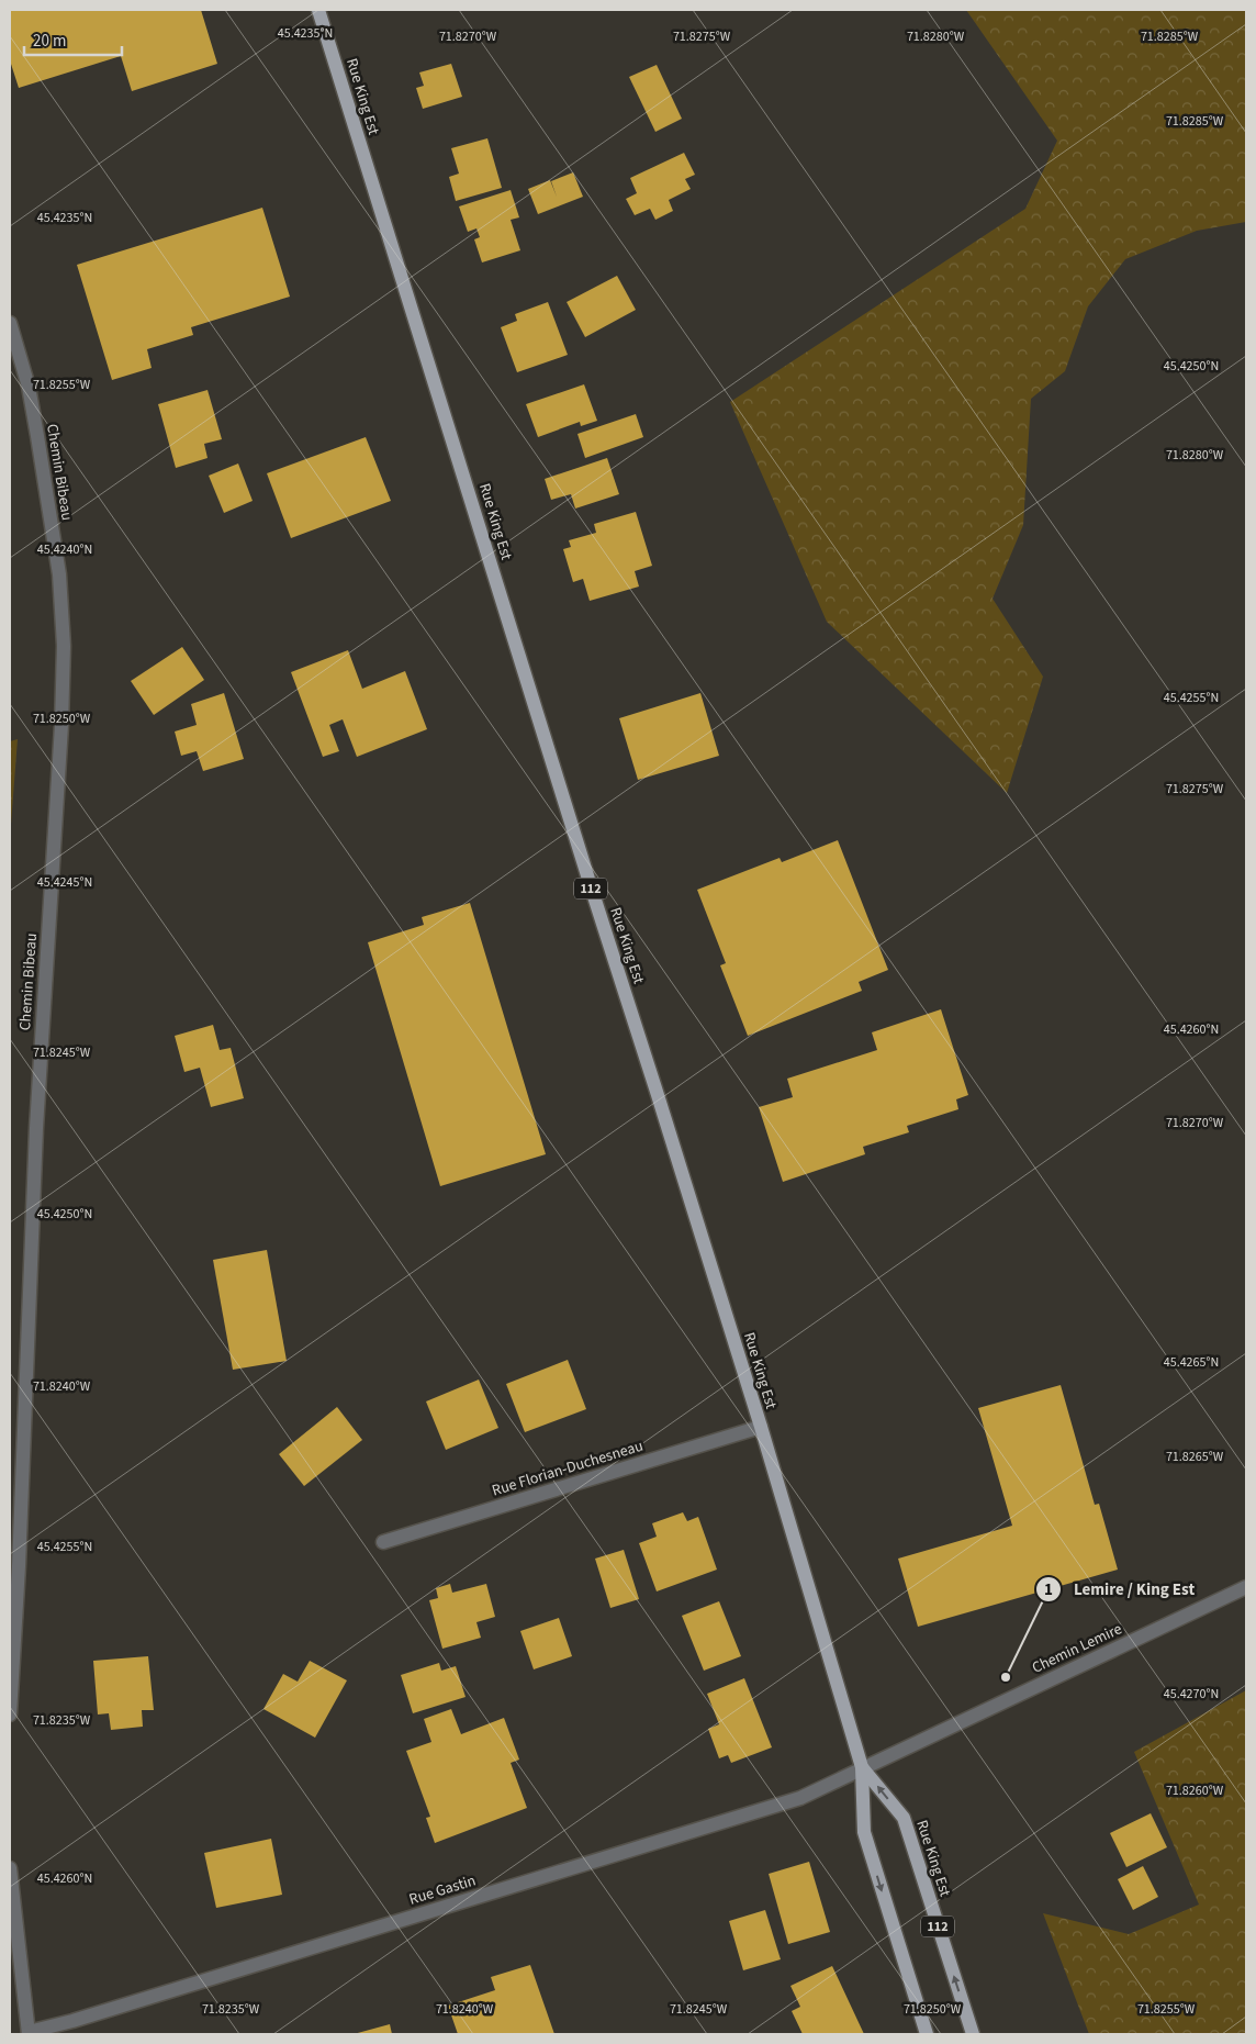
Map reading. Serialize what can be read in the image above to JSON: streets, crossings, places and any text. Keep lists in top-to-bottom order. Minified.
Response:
{"streets":{"main road":["Rue King Est","112"],"street":["Chemin Bibeau","Rue Florian-Duchesneau","Chemin Lemire","Rue Gastin"]},"crossings":[["Rue King Est","Rue Florian-Duchesneau"],["Rue King Est","Chemin Lemire"],["Rue King Est","Rue Gastin"],["Chemin Lemire","Rue Gastin"]],"places":["Lemire / King Est"],"scale_bar":"20 m","coordinates":["45.4235°N","71.8270°W","71.8275°W","71.8285°W","71.8280°W","45.4250°N","71.8255°W","45.4240°N","45.4255°N","71.8250°W","45.4245°N","45.4260°N","71.8245°W","45.4265°N","71.8240°W","71.8265°W","45.4270°N","71.8235°W","71.8260°W"]}
